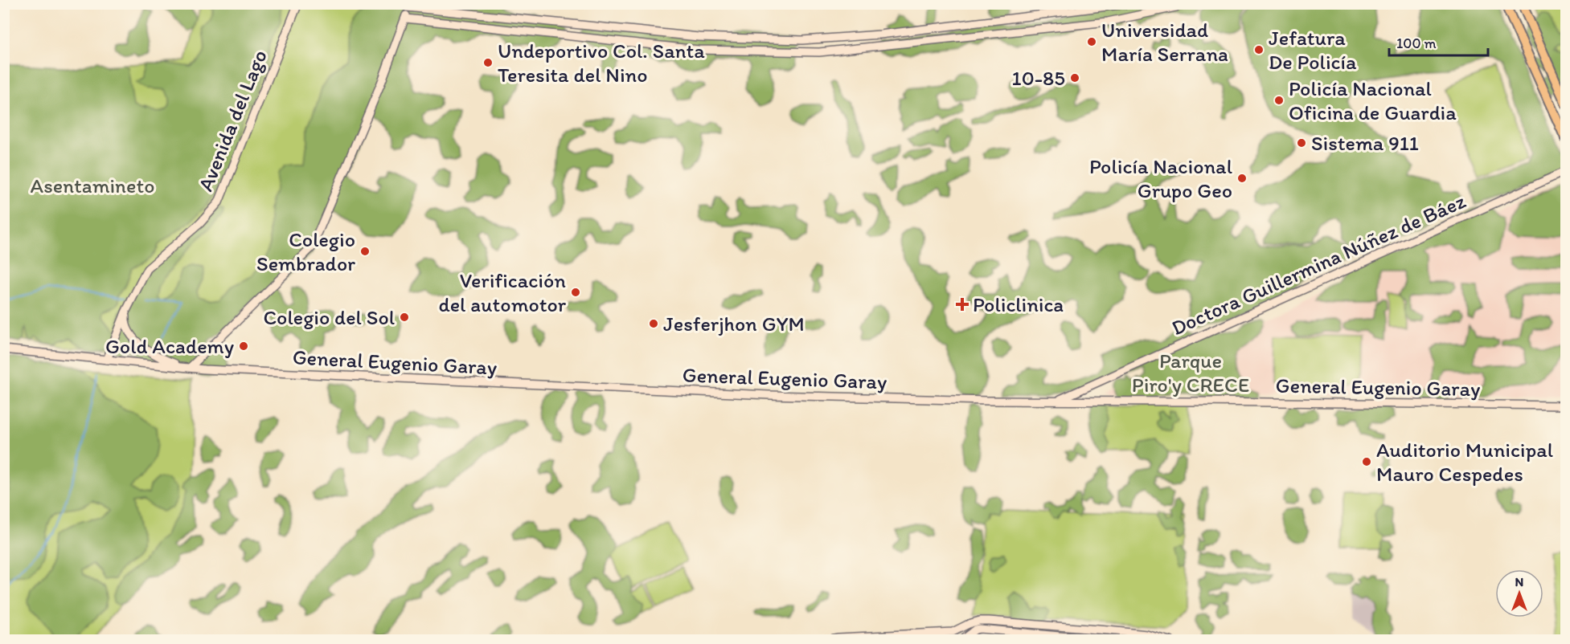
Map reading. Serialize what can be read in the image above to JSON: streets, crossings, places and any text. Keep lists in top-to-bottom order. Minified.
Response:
{"streets":{"street":["Avenida del Lago","Doctora Guillermina Núñez de Báez","General Eugenio Garay"]},"crossings":[["Avenida del Lago","General Eugenio Garay"],["Doctora Guillermina Núñez de Báez","General Eugenio Garay"]],"parks":["Asentamineto","Parque Piro'y CRECE"],"places":{"other":["Universidad María Serrana","Jefatura De Policía","Undeportivo Col. Santa Teresita del Nino","10-85","Policía Nacional Oficina de Guardia","Sistema 911","Policía Nacional Grupo Geo","Colegio Sembrador","Verificación del automotor","Colegio del Sol","Jesferjhon GYM","Gold Academy","Auditorio Municipal Mauro Cespedes"],"health":["Policlinica"]},"scale_bar":"100 m","north":"top"}
